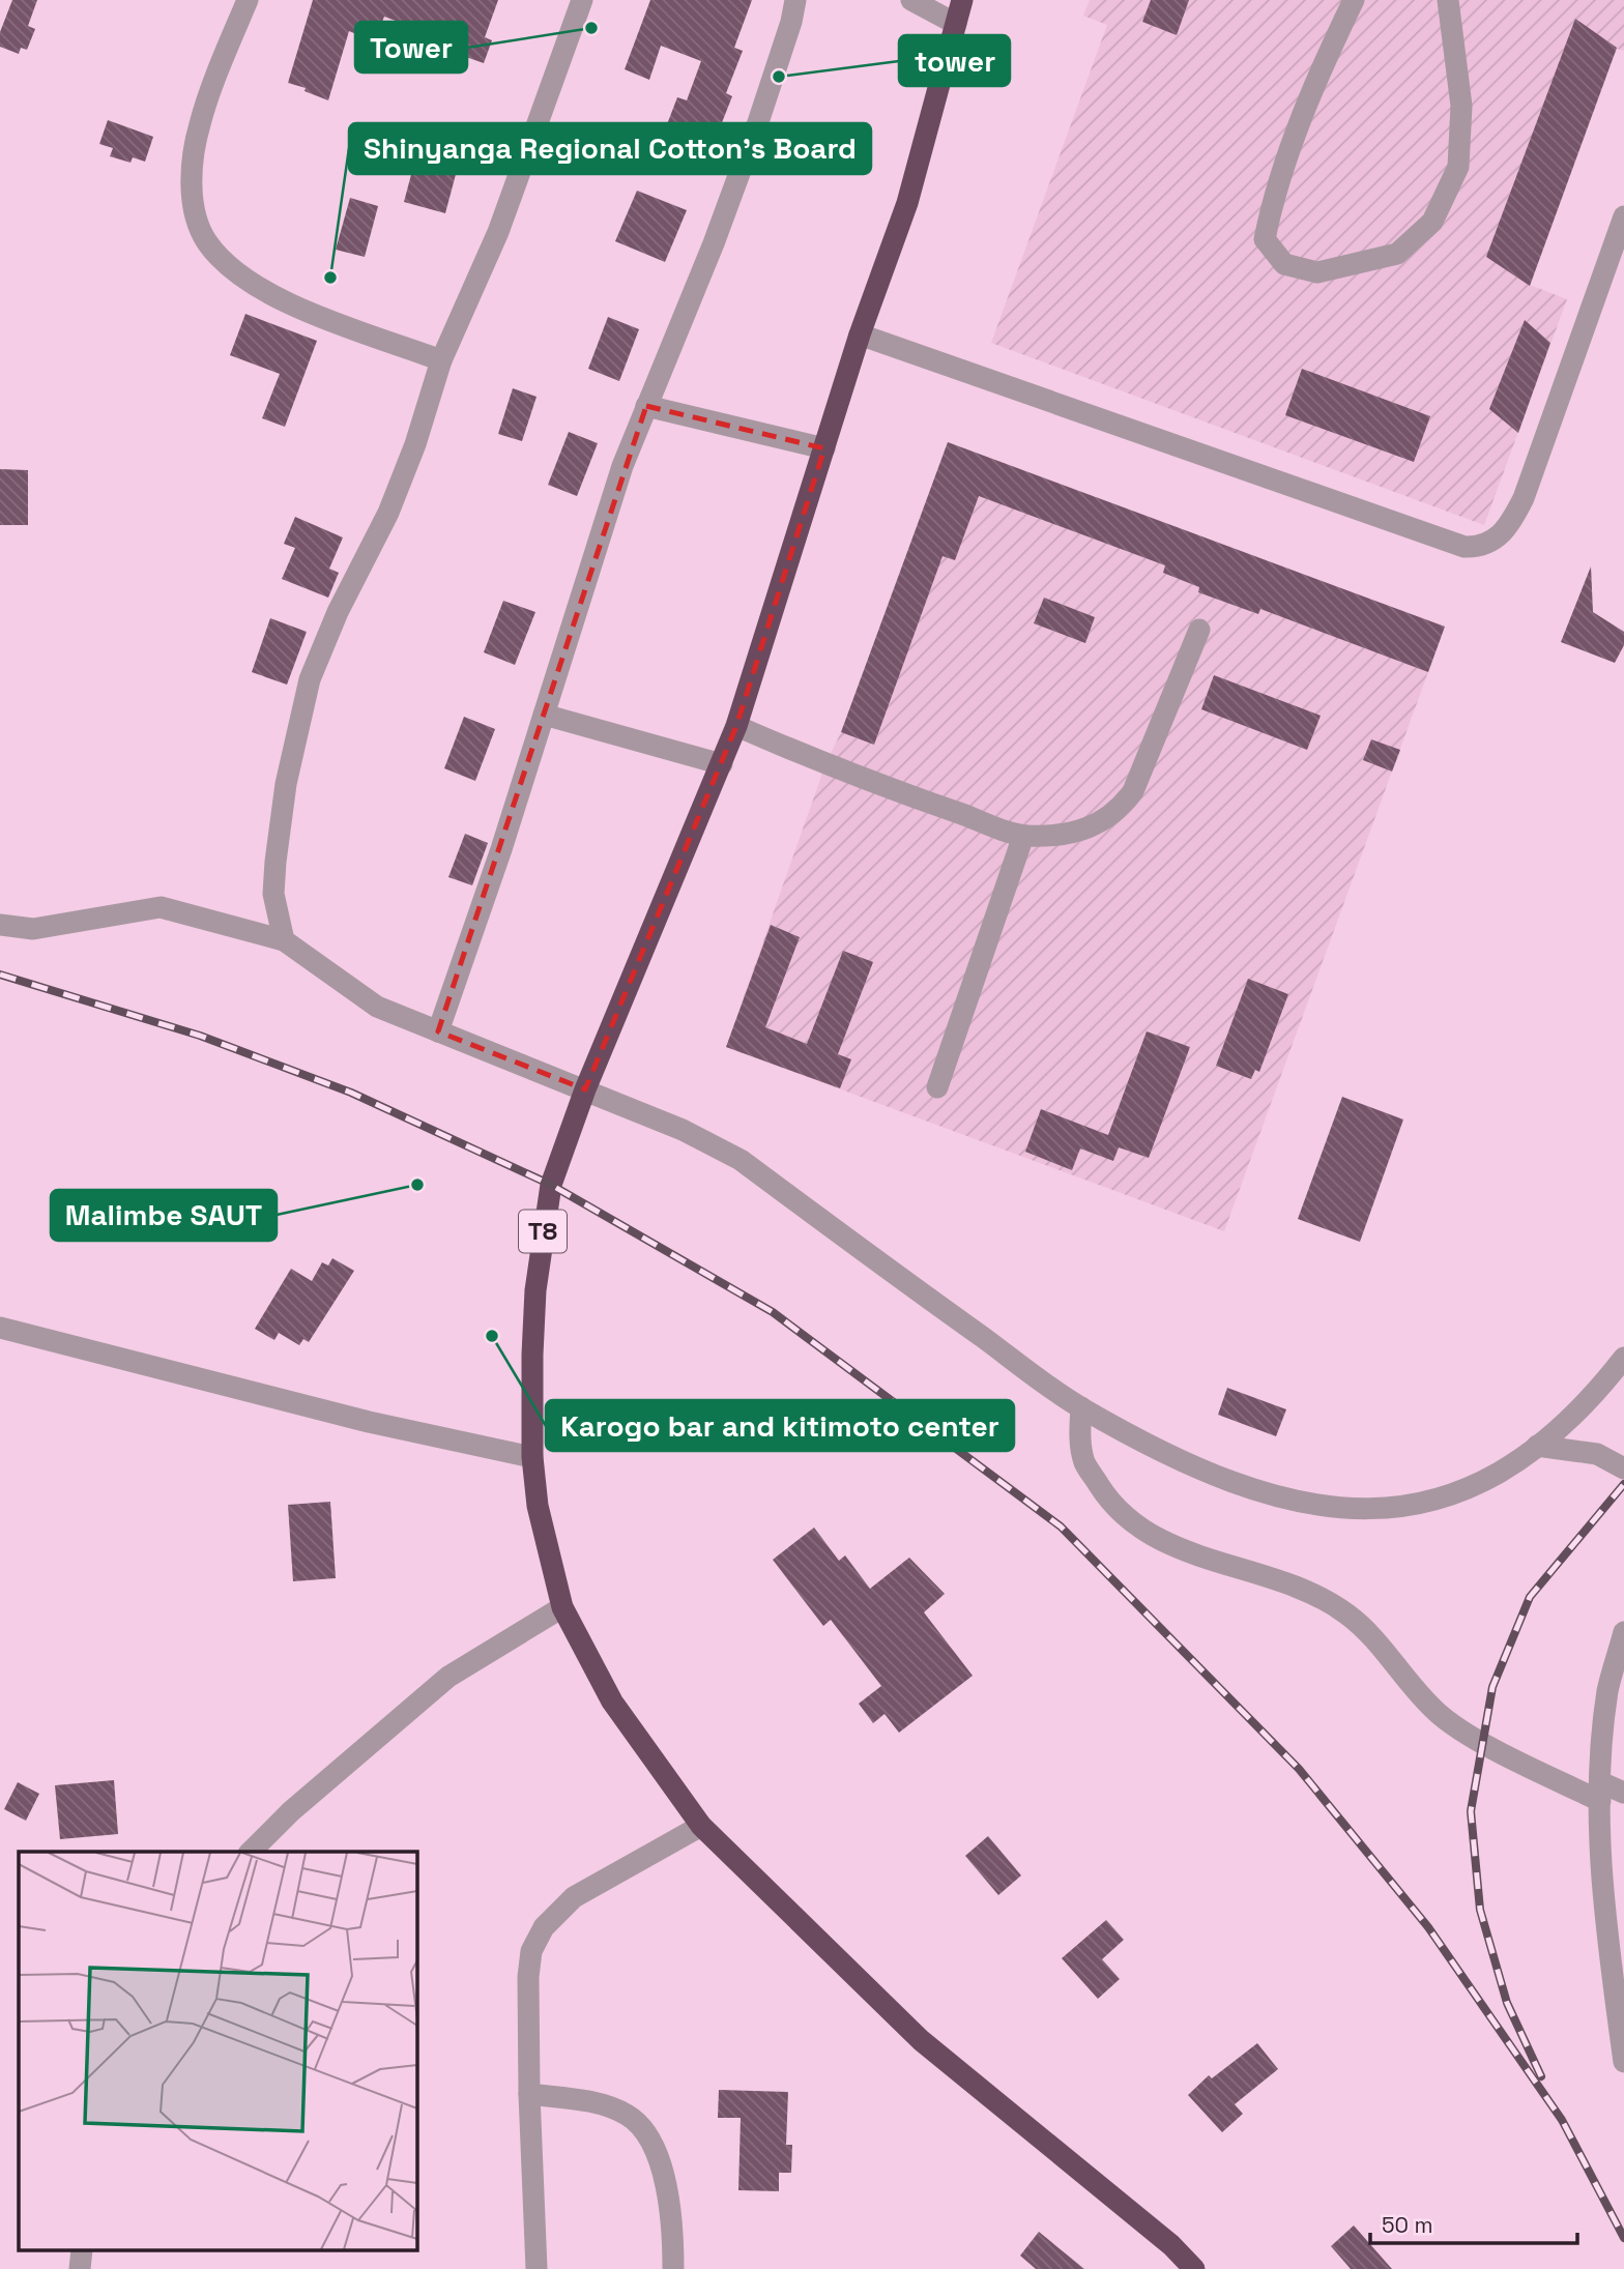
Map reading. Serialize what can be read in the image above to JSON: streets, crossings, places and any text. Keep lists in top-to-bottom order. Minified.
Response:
{"streets":{"highway":["T8"]},"places":["Tower","tower","Shinyanga Regional Cotton's Board","Malimbe SAUT","Karogo bar and kitimoto center"],"scale_bar":"50 m"}
